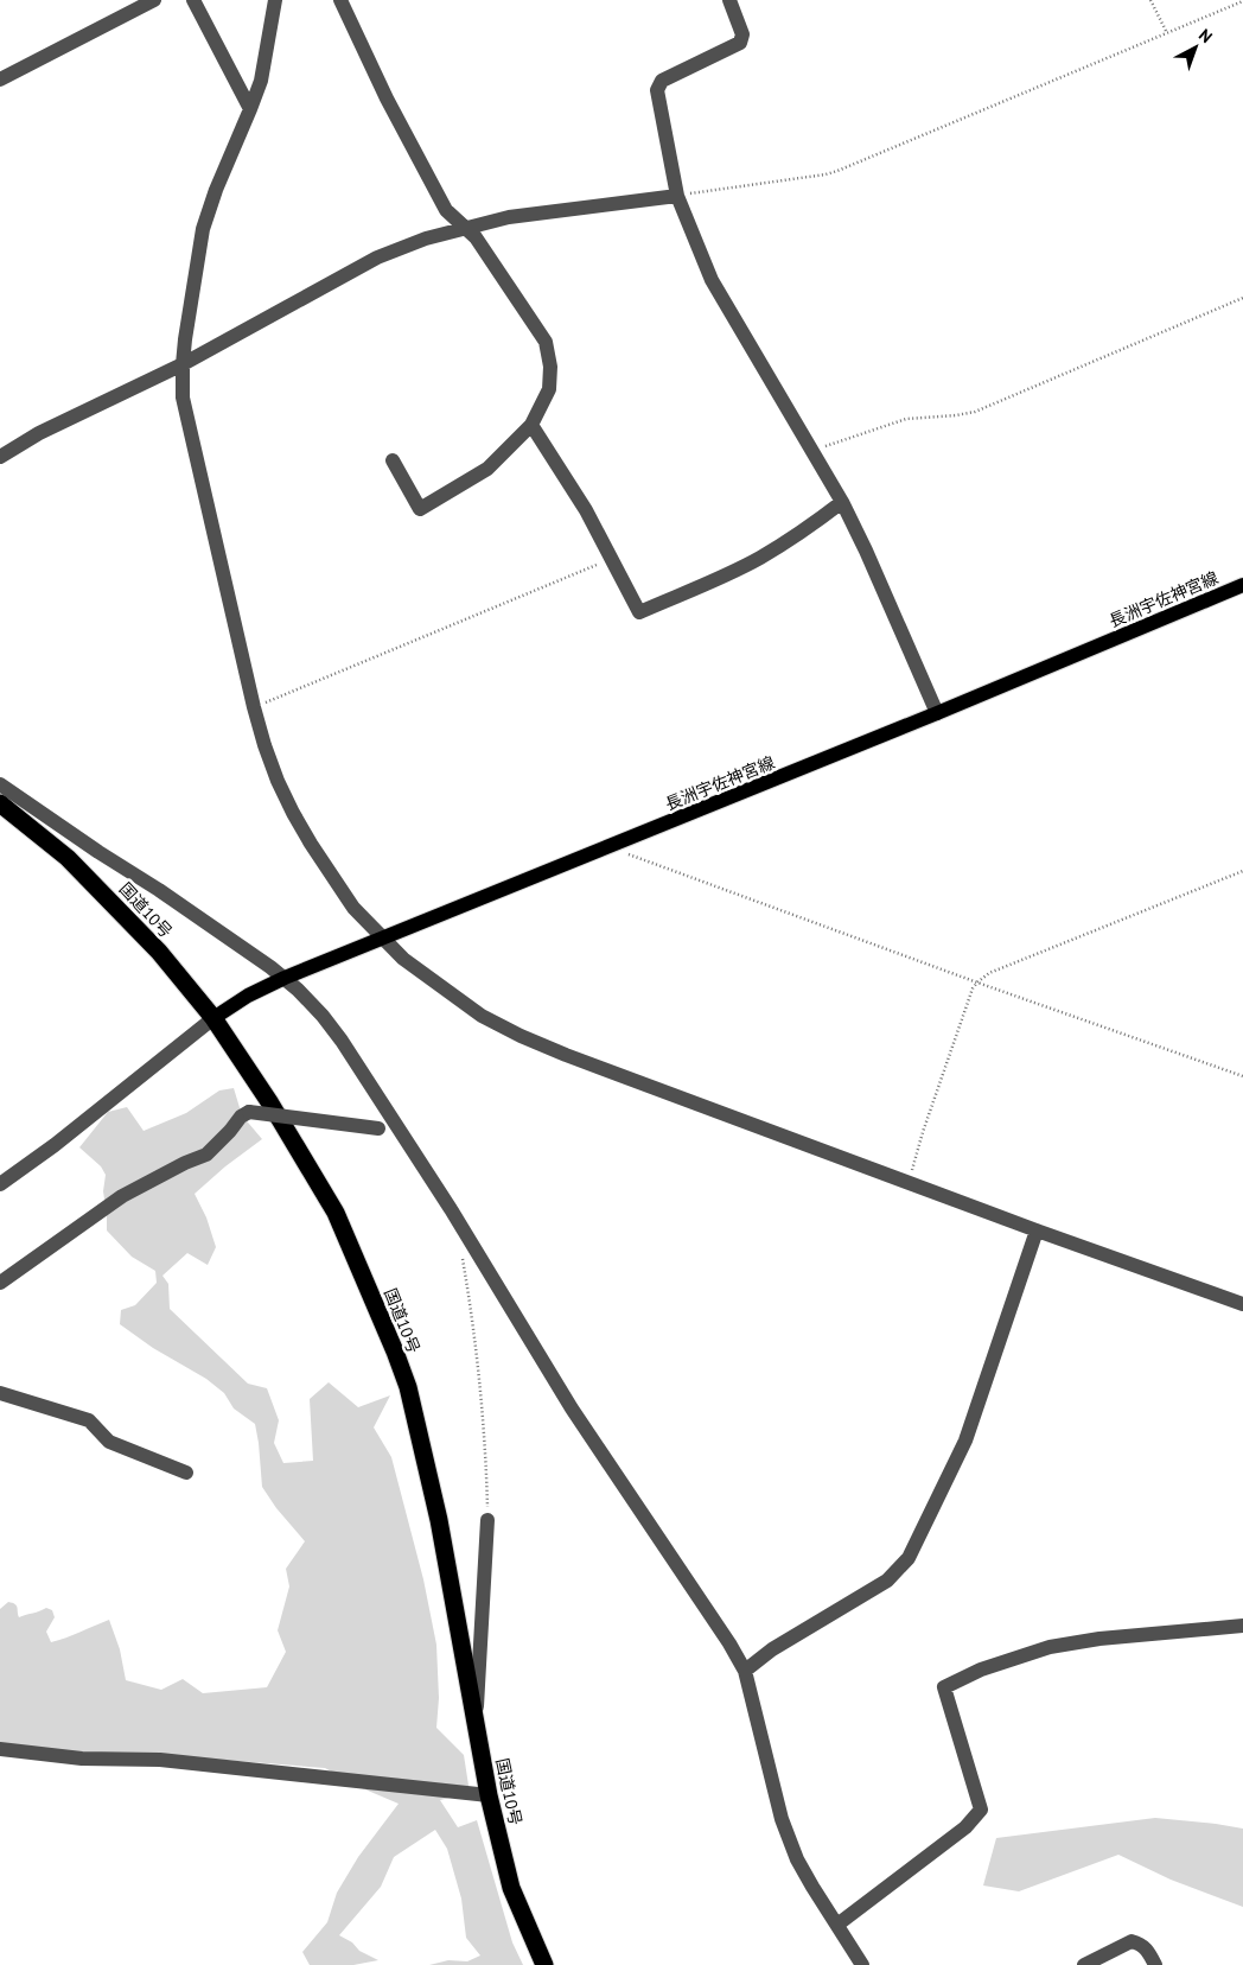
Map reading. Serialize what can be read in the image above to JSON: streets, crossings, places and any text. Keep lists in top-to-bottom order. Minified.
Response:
{"streets":{"highway":["国道10号"],"main road":["長洲宇佐神宮線"]},"crossings":[["長洲宇佐神宮線","国道10号"]],"north":"top right"}
